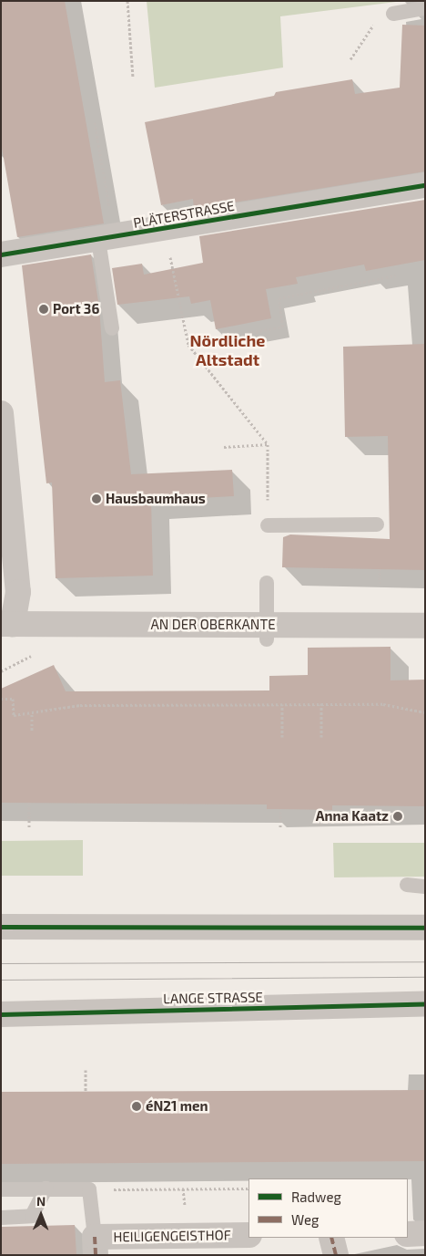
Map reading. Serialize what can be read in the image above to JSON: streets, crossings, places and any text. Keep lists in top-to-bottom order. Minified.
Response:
{"streets":{"street":["PLÄTERSTRASSE","AN DER OBERKANTE","LANGE STRASSE","HEILIGENGEISTHOF"]},"districts":["Nördliche Altstadt"],"places":["Port 36","Hausbaumhaus","Anna Kaatz","éN21 men"],"legend":["Radweg","Weg"],"north":"top"}
